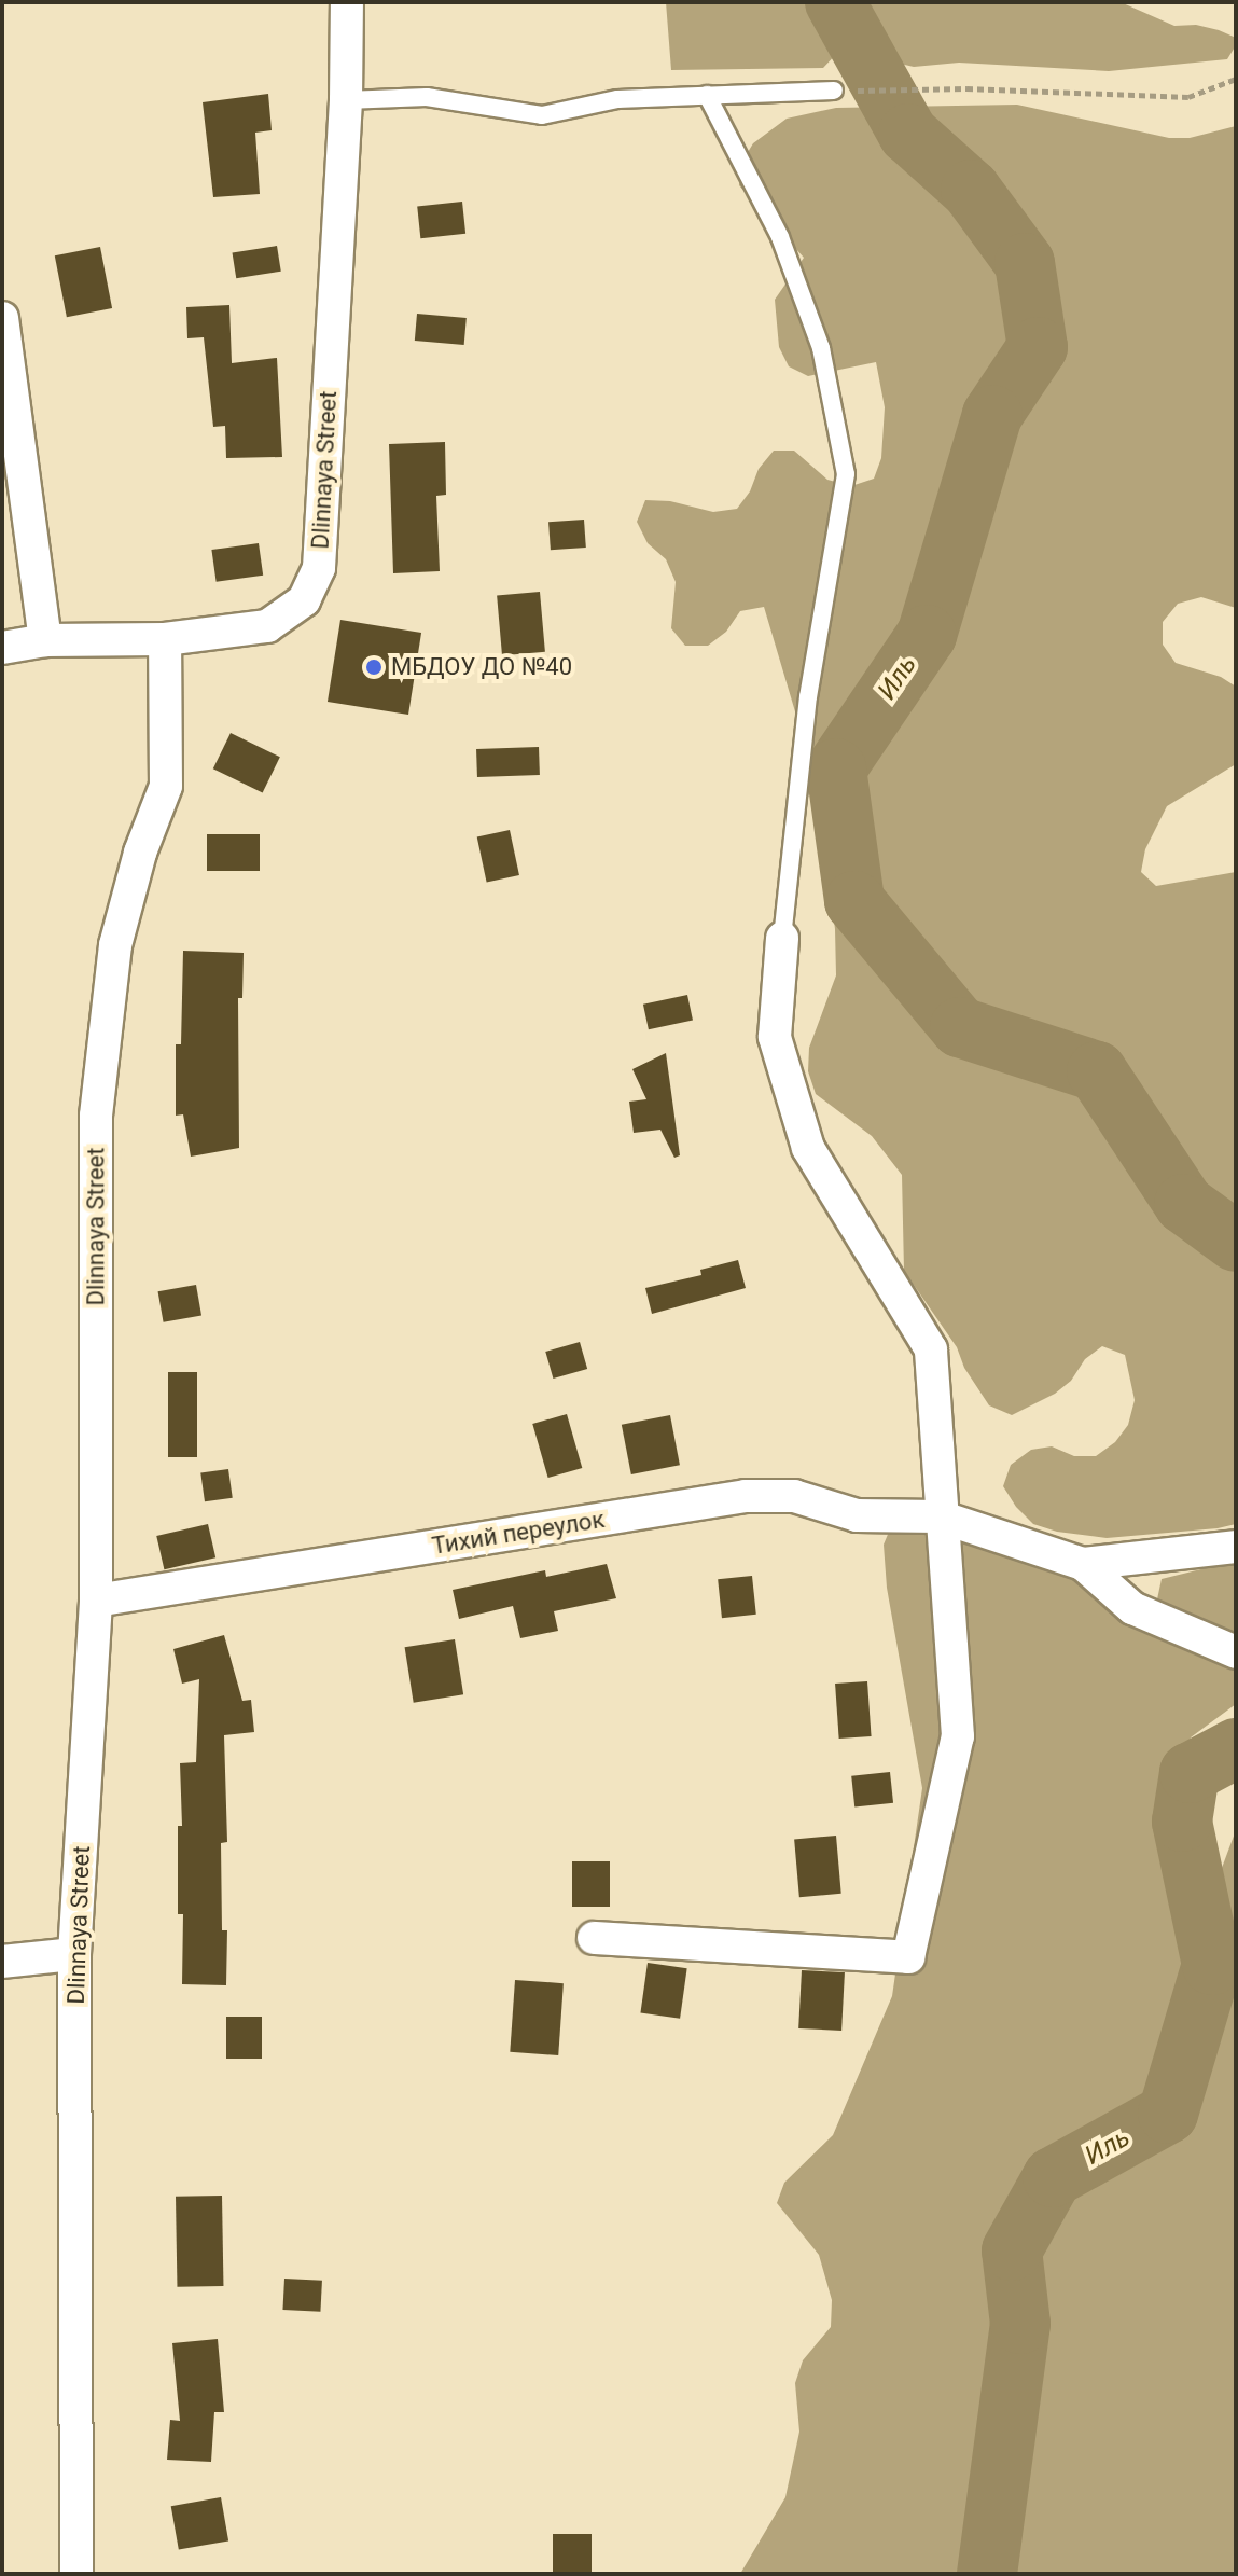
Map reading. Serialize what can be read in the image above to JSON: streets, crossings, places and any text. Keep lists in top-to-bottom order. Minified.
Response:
{"streets":{"street":["Dlinnaya Street","Тихий переулок"]},"crossings":[["Dlinnaya Street","Тихий переулок"]],"water":["Иль"],"places":["МБДОУ ДО №40"]}
